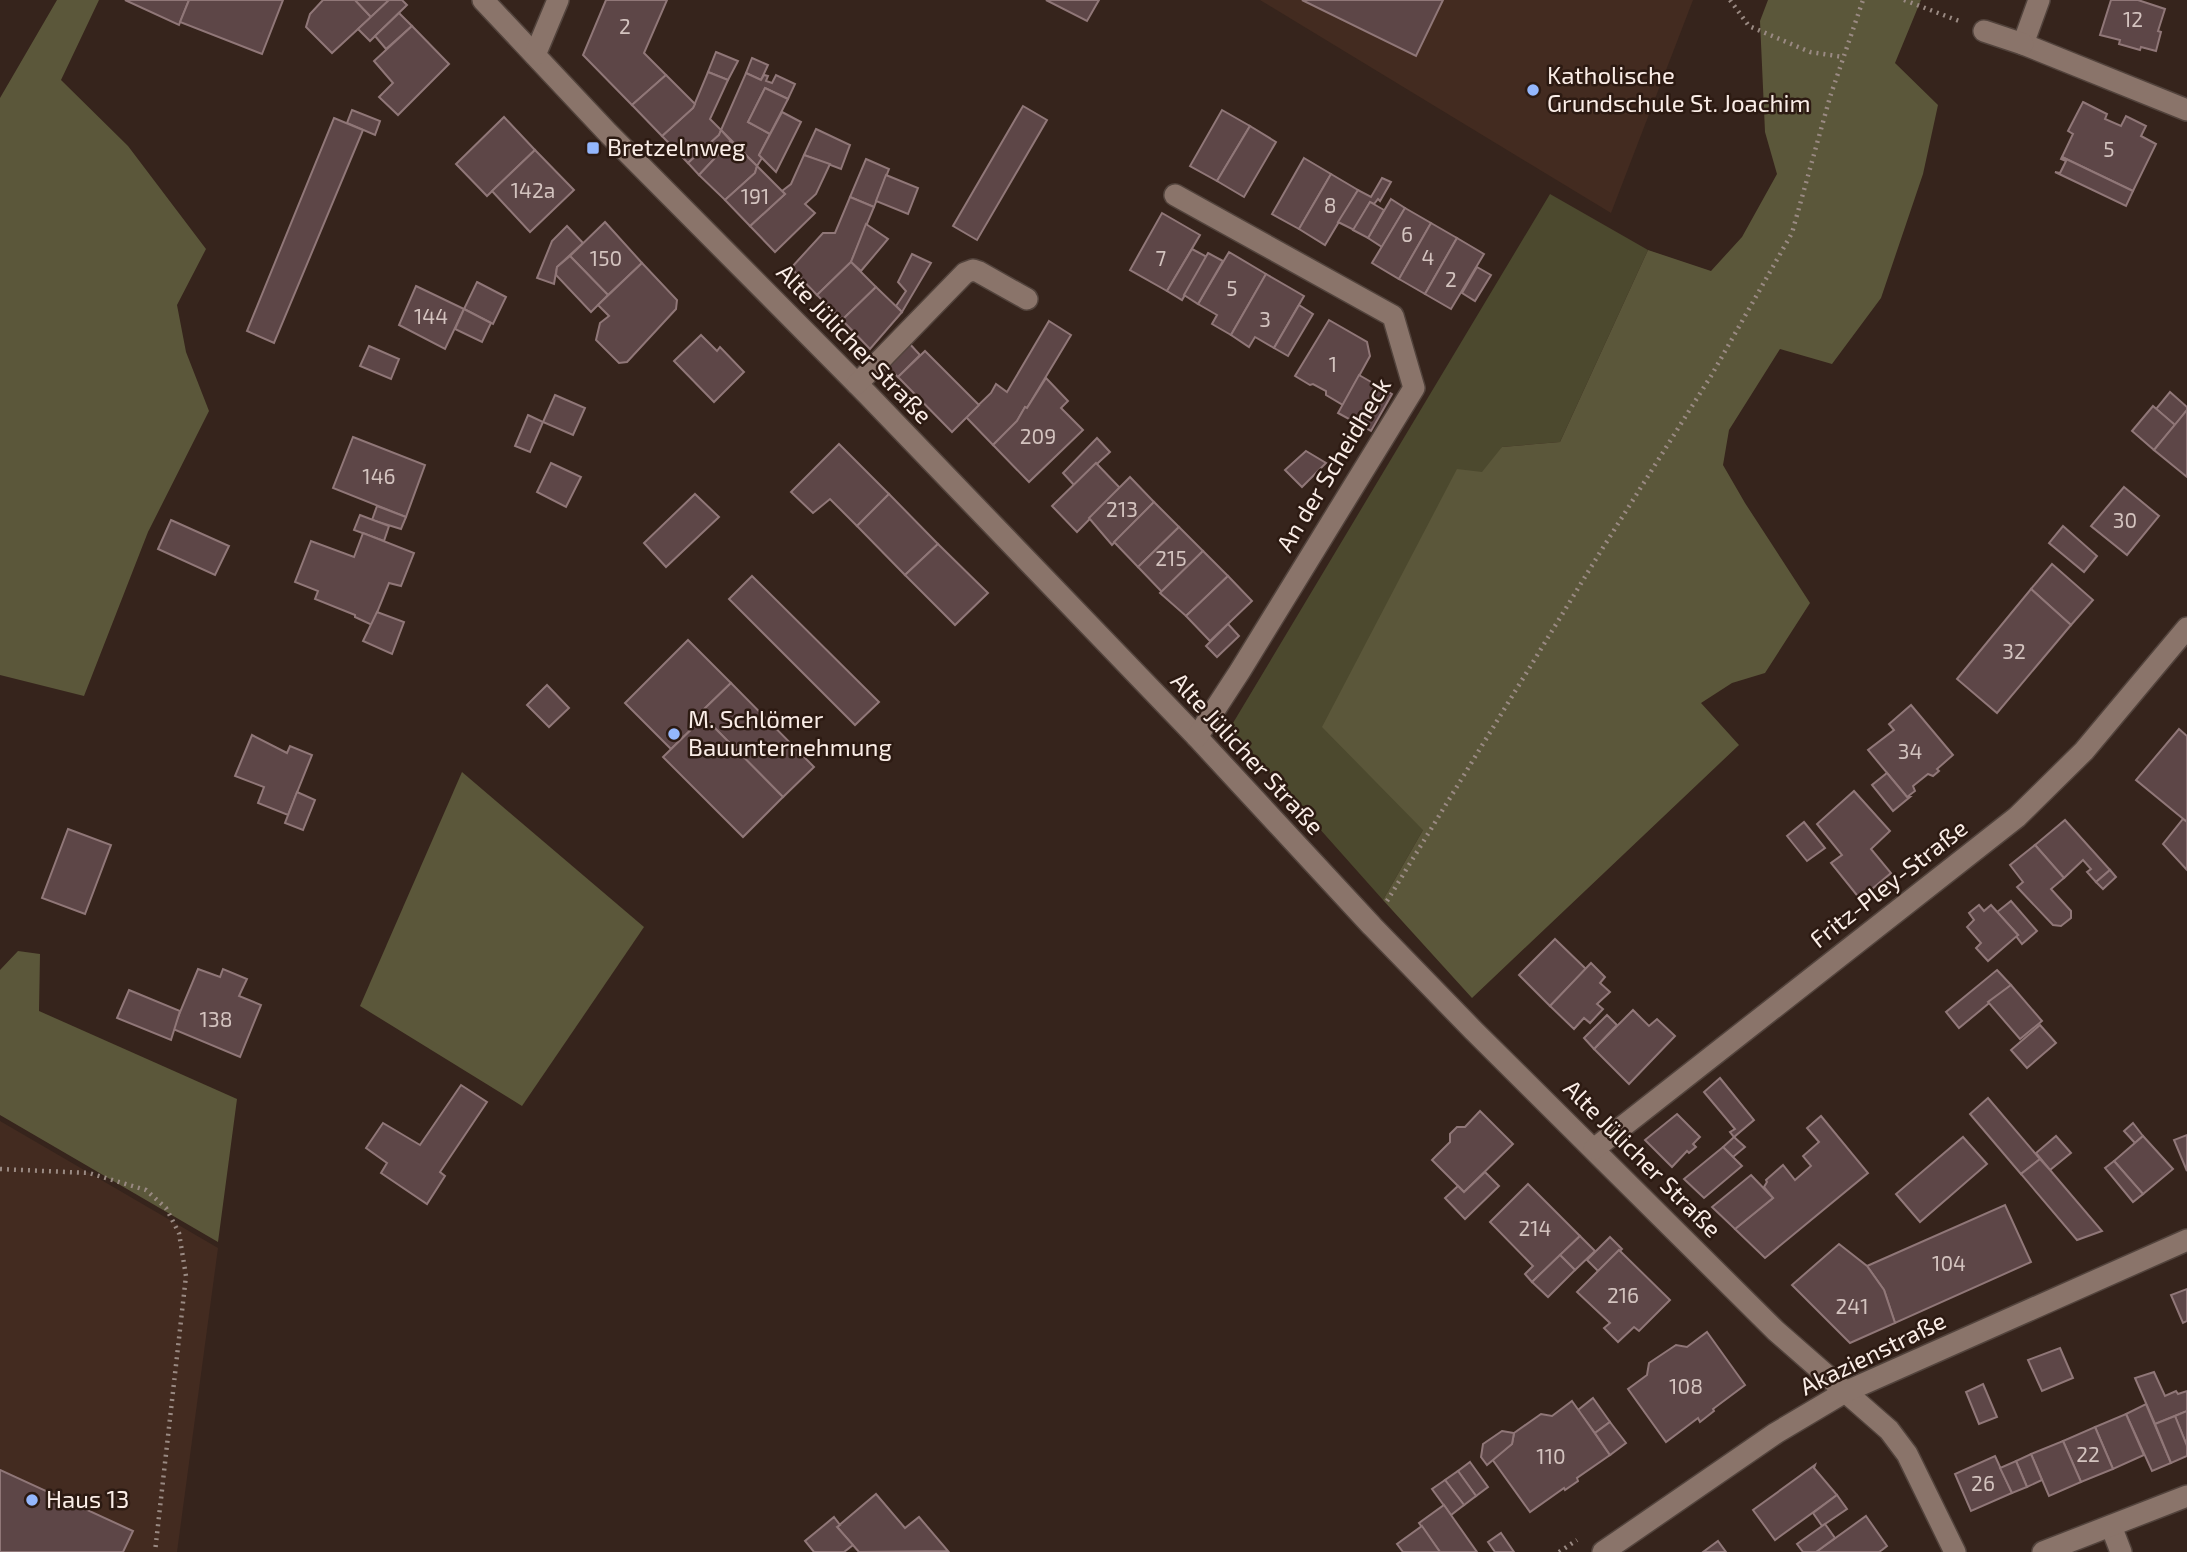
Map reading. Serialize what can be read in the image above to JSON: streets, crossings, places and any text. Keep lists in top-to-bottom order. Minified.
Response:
{"streets":{"street":["Alte Jülicher Straße","An der Scheidheck","Fritz-Pley-Straße","Akazienstraße"]},"crossings":[["Alte Jülicher Straße","An der Scheidheck"],["Alte Jülicher Straße","Fritz-Pley-Straße"],["Alte Jülicher Straße","Akazienstraße"]],"places":{"other":["Katholische Grundschule St. Joachim","M. Schlömer Bauunternehmung","Haus 13"],"transit":["Bretzelnweg"]},"house_numbers":["12","2","5","142a","191","8","6","4","150","7","2","5","144","3","1","209","146","213","30","215","32","34","138","214","104","216","241","108","22","110","26"]}
